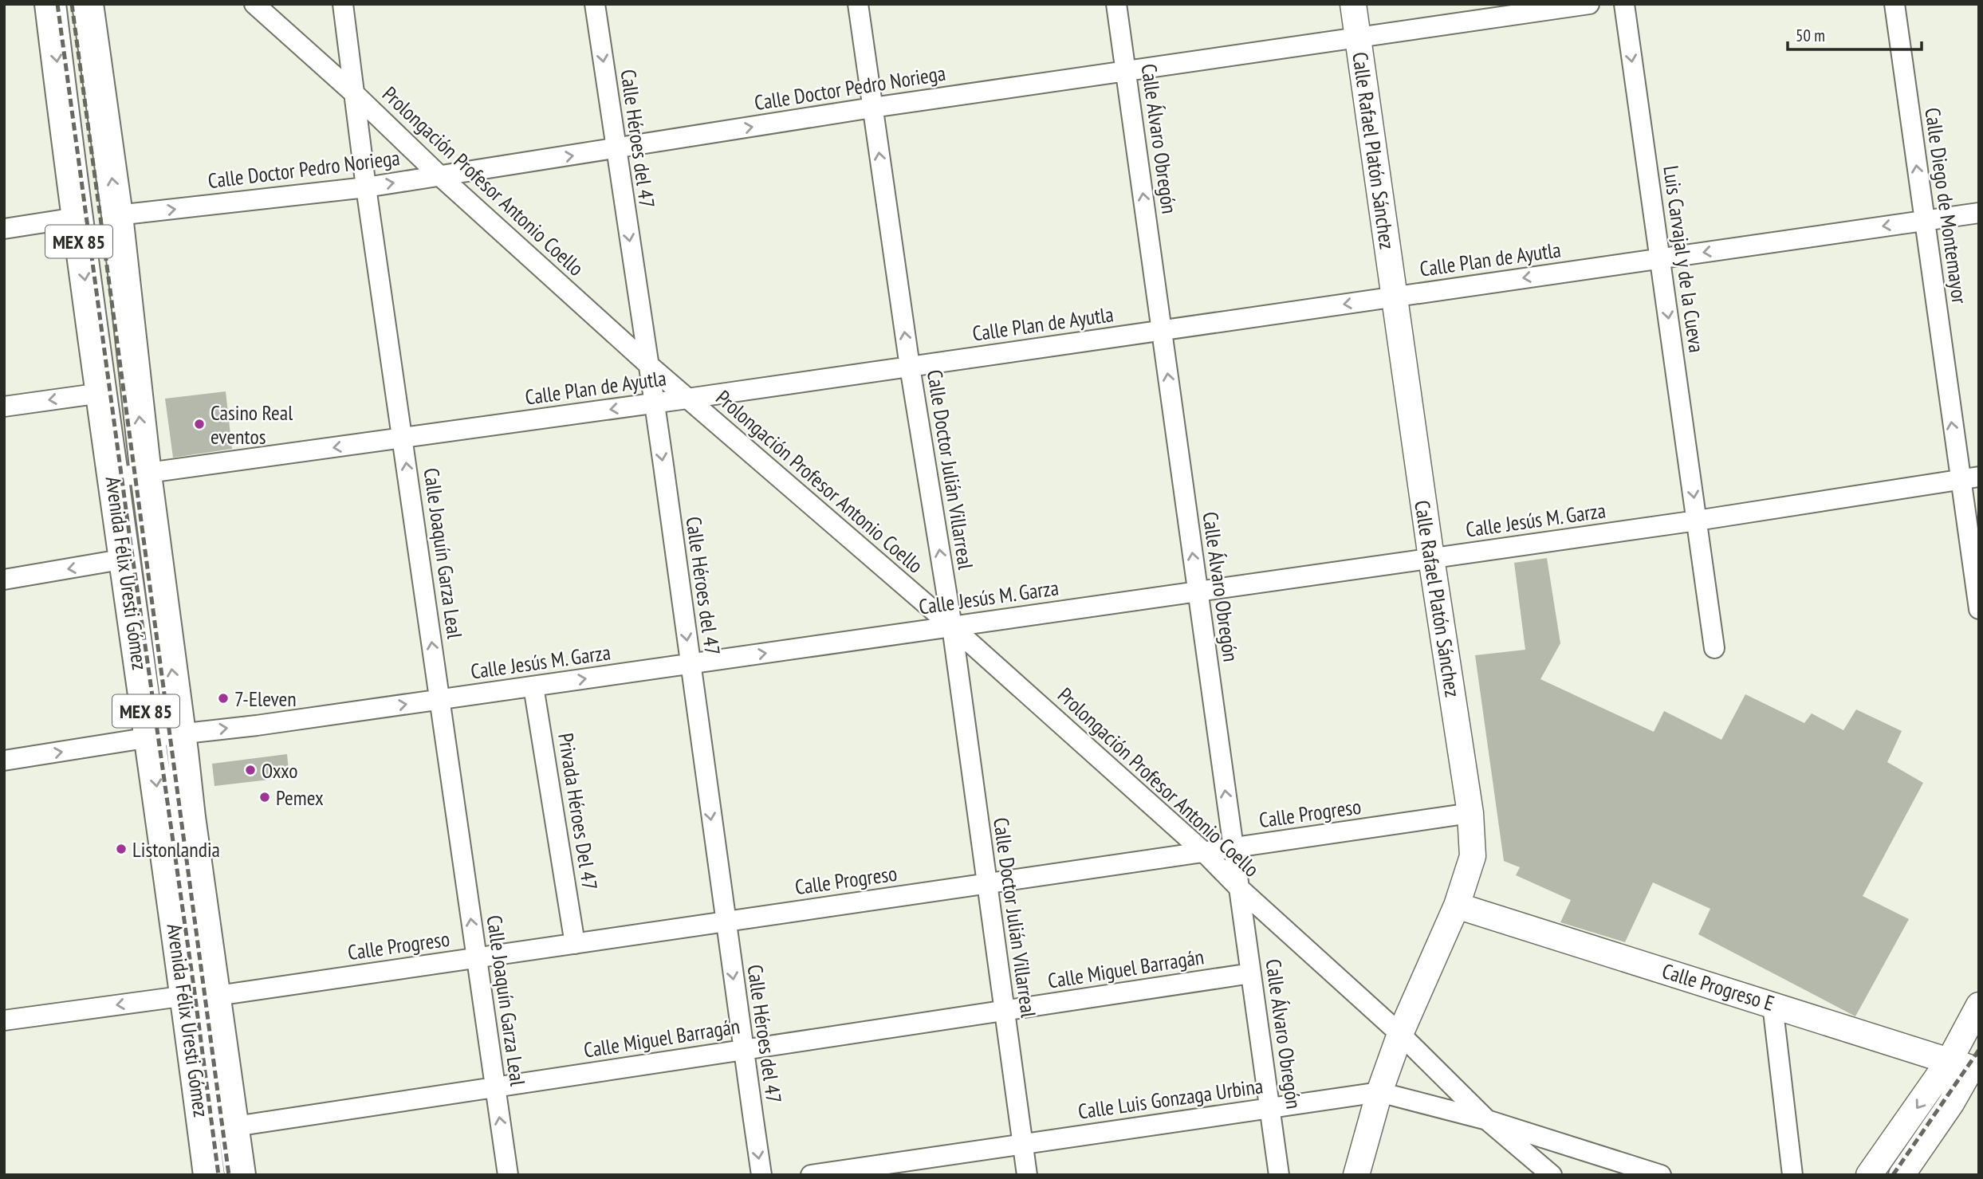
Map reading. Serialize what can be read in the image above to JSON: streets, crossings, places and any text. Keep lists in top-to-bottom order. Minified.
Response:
{"streets":{"main road":["MEX 85","Avenida Félix Uresti Gómez"],"street":["Calle Doctor Pedro Noriega","Calle Héroes del 47","Calle Álvaro Obregón","Calle Rafael Platón Sánchez","Prolongación Profesor Antonio Coello","Calle Diego de Montemayor","Calle Plan de Ayutla","Luis Carvajal y de la Cueva","Calle Doctor Julián Villarreal","Calle Jesús M. Garza","Calle Joaquín Garza Leal","Privada Héroes Del 47","Calle Progreso","Calle Miguel Barragán","Calle Progreso E","Calle Luis Gonzaga Urbina"]},"crossings":[["Calle Doctor Pedro Noriega","Calle Héroes del 47"],["Calle Doctor Pedro Noriega","Calle Álvaro Obregón"],["Calle Doctor Pedro Noriega","Calle Rafael Platón Sánchez"],["Calle Doctor Pedro Noriega","Prolongación Profesor Antonio Coello"],["Calle Doctor Pedro Noriega","Calle Doctor Julián Villarreal"],["Calle Doctor Pedro Noriega","Calle Joaquín Garza Leal"],["Calle Doctor Pedro Noriega","Avenida Félix Uresti Gómez"],["Calle Héroes del 47","Prolongación Profesor Antonio Coello"],["Calle Héroes del 47","Calle Plan de Ayutla"],["Calle Héroes del 47","Calle Jesús M. Garza"],["Calle Héroes del 47","Calle Progreso"],["Calle Héroes del 47","Calle Miguel Barragán"],["Calle Álvaro Obregón","Prolongación Profesor Antonio Coello"],["Calle Álvaro Obregón","Calle Plan de Ayutla"],["Calle Álvaro Obregón","Calle Jesús M. Garza"],["Calle Álvaro Obregón","Calle Progreso"],["Calle Álvaro Obregón","Calle Miguel Barragán"],["Calle Álvaro Obregón","Calle Luis Gonzaga Urbina"],["Calle Rafael Platón Sánchez","Prolongación Profesor Antonio Coello"],["Calle Rafael Platón Sánchez","Calle Plan de Ayutla"],["Calle Rafael Platón Sánchez","Calle Jesús M. Garza"],["Calle Rafael Platón Sánchez","Calle Progreso"],["Calle Rafael Platón Sánchez","Calle Progreso E"],["Calle Rafael Platón Sánchez","Calle Luis Gonzaga Urbina"],["Prolongación Profesor Antonio Coello","Calle Plan de Ayutla"],["Prolongación Profesor Antonio Coello","Calle Doctor Julián Villarreal"],["Prolongación Profesor Antonio Coello","Calle Jesús M. Garza"],["Prolongación Profesor Antonio Coello","Calle Joaquín Garza Leal"],["Prolongación Profesor Antonio Coello","Calle Progreso"],["Prolongación Profesor Antonio Coello","Calle Luis Gonzaga Urbina"],["Calle Diego de Montemayor","Calle Plan de Ayutla"],["Calle Diego de Montemayor","Calle Jesús M. Garza"],["Calle Plan de Ayutla","Luis Carvajal y de la Cueva"],["Calle Plan de Ayutla","Calle Doctor Julián Villarreal"],["Calle Plan de Ayutla","Calle Joaquín Garza Leal"],["Calle Plan de Ayutla","Avenida Félix Uresti Gómez"],["Luis Carvajal y de la Cueva","Calle Jesús M. Garza"],["Calle Doctor Julián Villarreal","Calle Jesús M. Garza"],["Calle Doctor Julián Villarreal","Calle Progreso"],["Calle Doctor Julián Villarreal","Calle Miguel Barragán"],["Calle Doctor Julián Villarreal","Calle Luis Gonzaga Urbina"],["Calle Jesús M. Garza","Calle Joaquín Garza Leal"],["Calle Jesús M. Garza","Avenida Félix Uresti Gómez"],["Calle Jesús M. Garza","Privada Héroes Del 47"],["Calle Joaquín Garza Leal","Calle Progreso"],["Calle Joaquín Garza Leal","Calle Miguel Barragán"],["Privada Héroes Del 47","Calle Progreso"]],"one_way":["Calle Doctor Pedro Noriega","Calle Héroes del 47","Calle Álvaro Obregón","Calle Diego de Montemayor","Calle Plan de Ayutla","Luis Carvajal y de la Cueva","Calle Doctor Julián Villarreal","Calle Jesús M. Garza","Calle Joaquín Garza Leal"],"places":["Casino Real eventos","7-Eleven","Oxxo","Pemex","Listonlandia"],"scale_bar":"50 m"}
